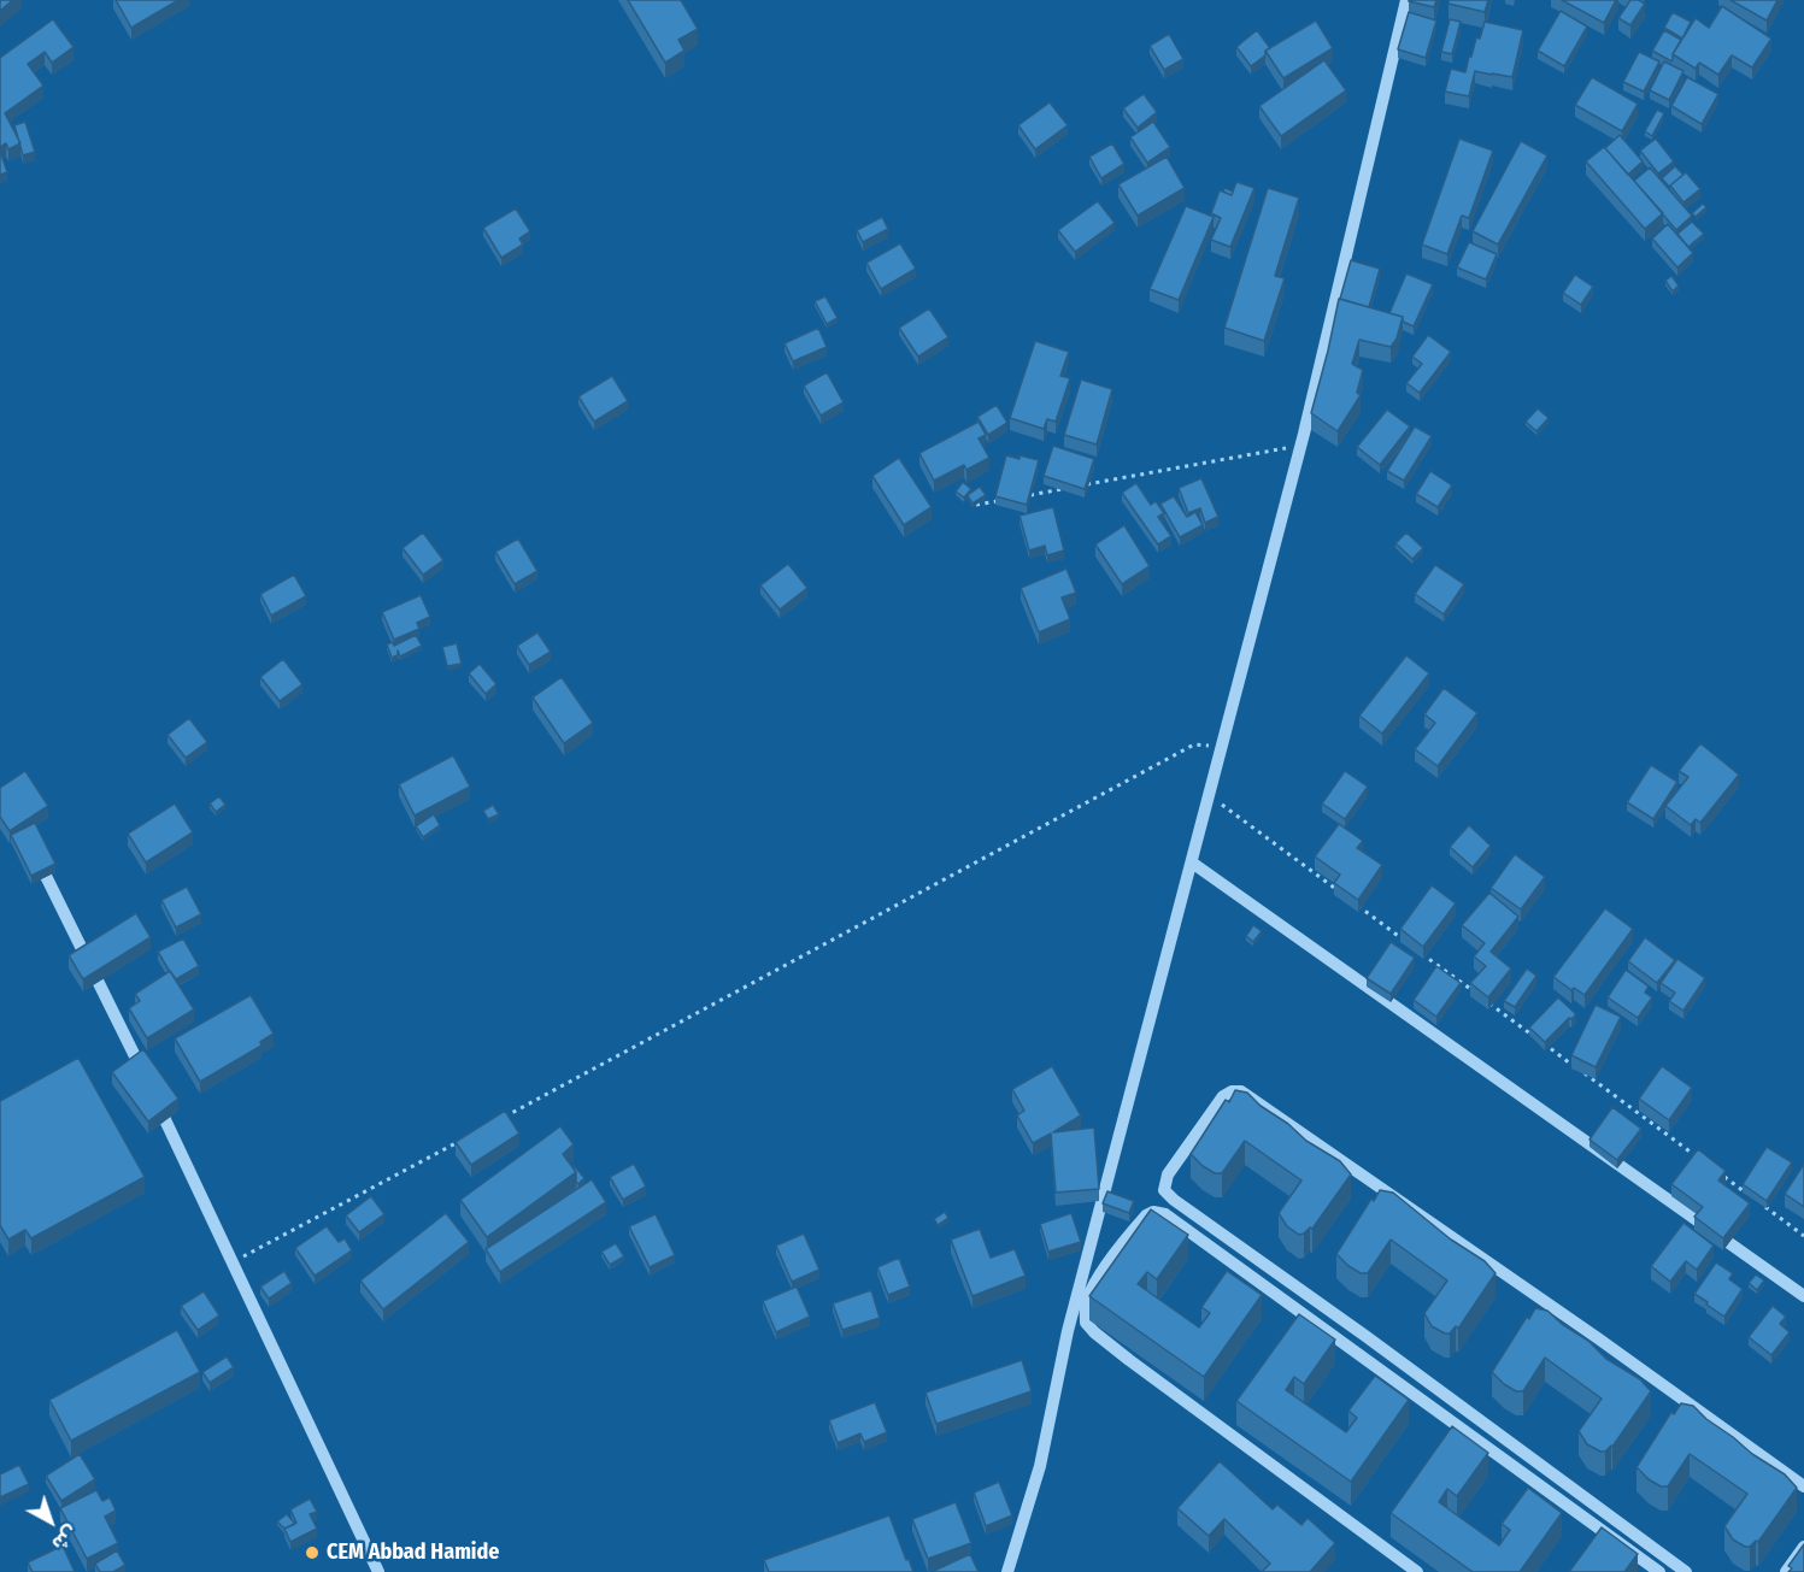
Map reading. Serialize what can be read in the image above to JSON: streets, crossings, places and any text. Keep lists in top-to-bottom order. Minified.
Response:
{"places":["CEM Abbad Hamide"],"north":"bottom right"}
